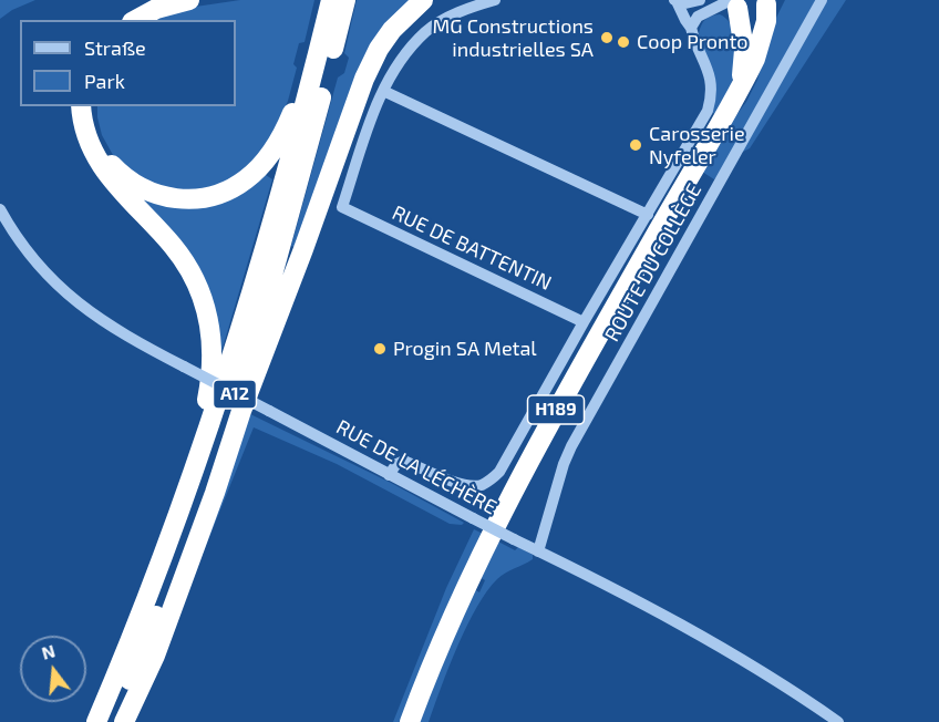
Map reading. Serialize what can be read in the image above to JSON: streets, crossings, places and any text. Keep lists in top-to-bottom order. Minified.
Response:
{"streets":{"highway":["A12","H189"],"street":["RUE DE BATTENTIN","ROUTE DU COLLÈGE","RUE DE LA LÉCHÈRE"]},"crossings":[["ROUTE DU COLLÈGE","RUE DE LA LÉCHÈRE"]],"places":["MG Constructions industrielles SA","Coop Pronto","Carosserie Nyfeler","Progin SA Metal"],"legend":["Straße","Park"],"north":"top"}
